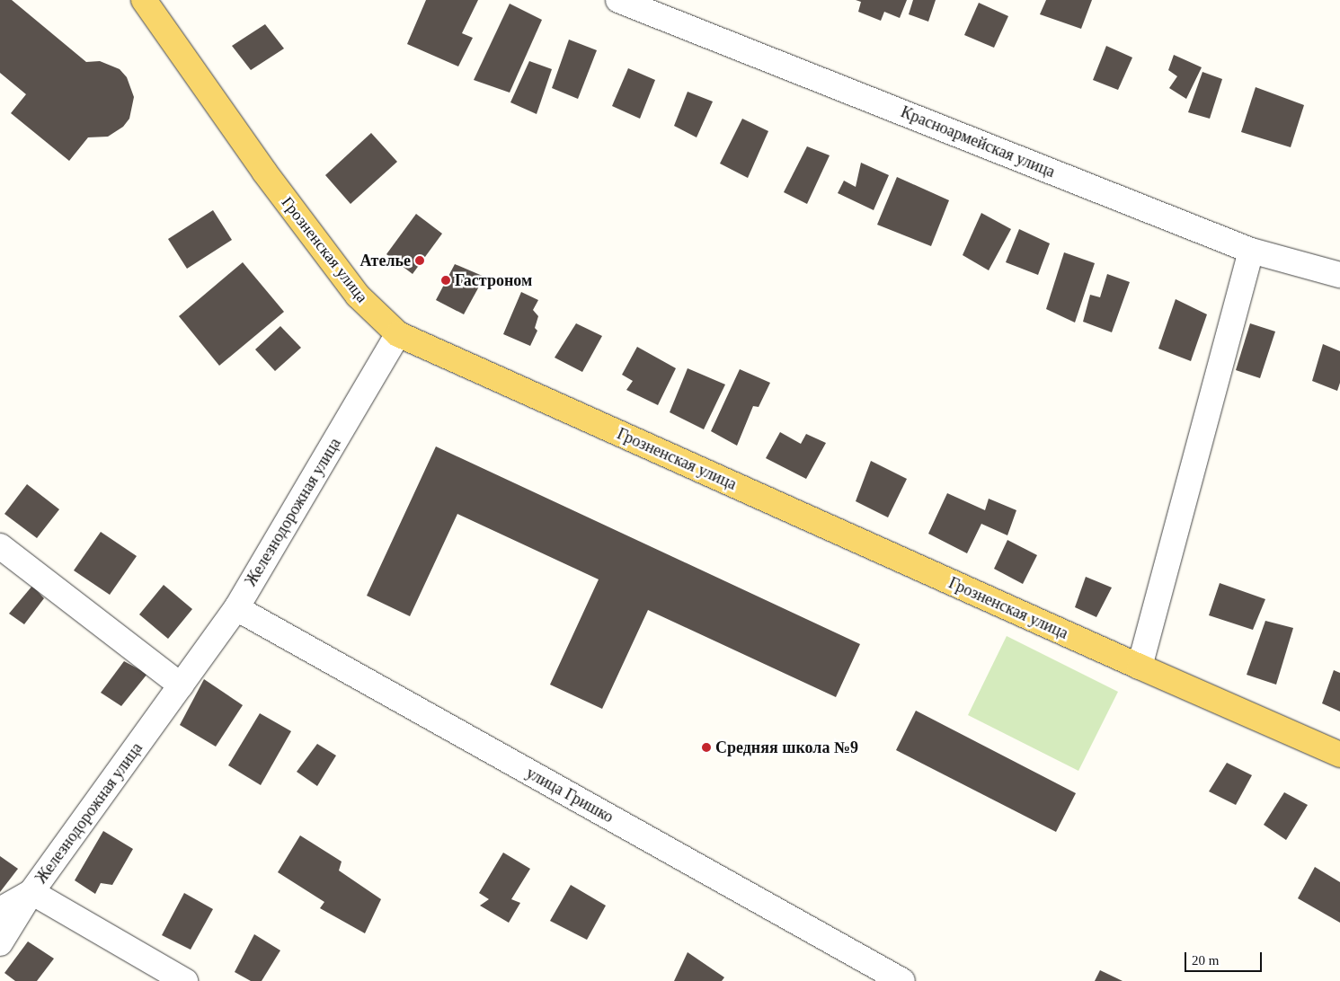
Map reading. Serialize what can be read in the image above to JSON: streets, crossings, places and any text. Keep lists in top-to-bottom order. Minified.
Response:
{"streets":{"main road":["Грозненская улица"],"street":["Красноармейская улица","Железнодорожная улица","улица Гришко"]},"crossings":[["Грозненская улица","Железнодорожная улица"],["Железнодорожная улица","улица Гришко"]],"places":["Ателье","Гастроном","Средняя школа №9"],"scale_bar":"20 m"}
